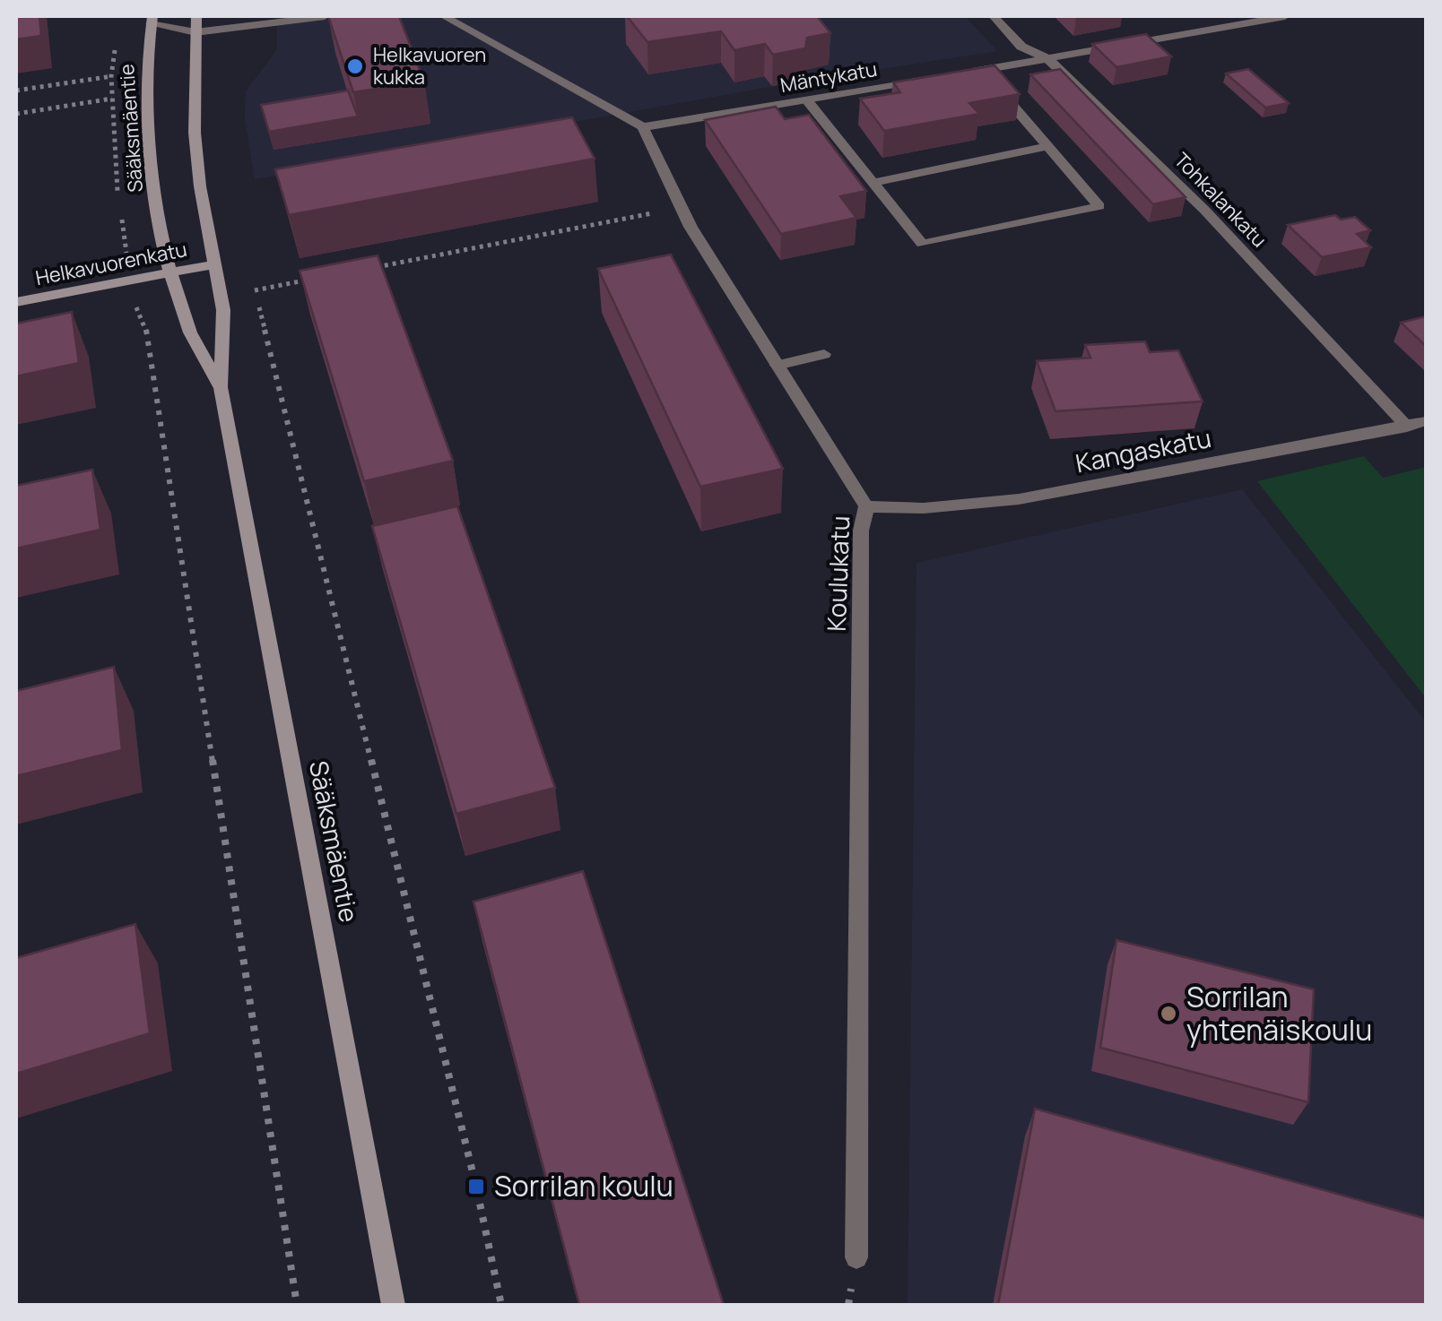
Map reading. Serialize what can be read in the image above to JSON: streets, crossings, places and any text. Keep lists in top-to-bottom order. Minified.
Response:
{"streets":{"main road":["Sääksmäentie","Helkavuorenkatu"],"street":["Mäntykatu","Tohkalankatu","Kangaskatu","Koulukatu"]},"crossings":[["Mäntykatu","Koulukatu"],["Sääksmäentie","Helkavuorenkatu"],["Tohkalankatu","Kangaskatu"],["Kangaskatu","Koulukatu"]],"places":{"other":["Helkavuoren kukka","Sorrilan yhtenäiskoulu"],"transit":["Sorrilan koulu"]}}
